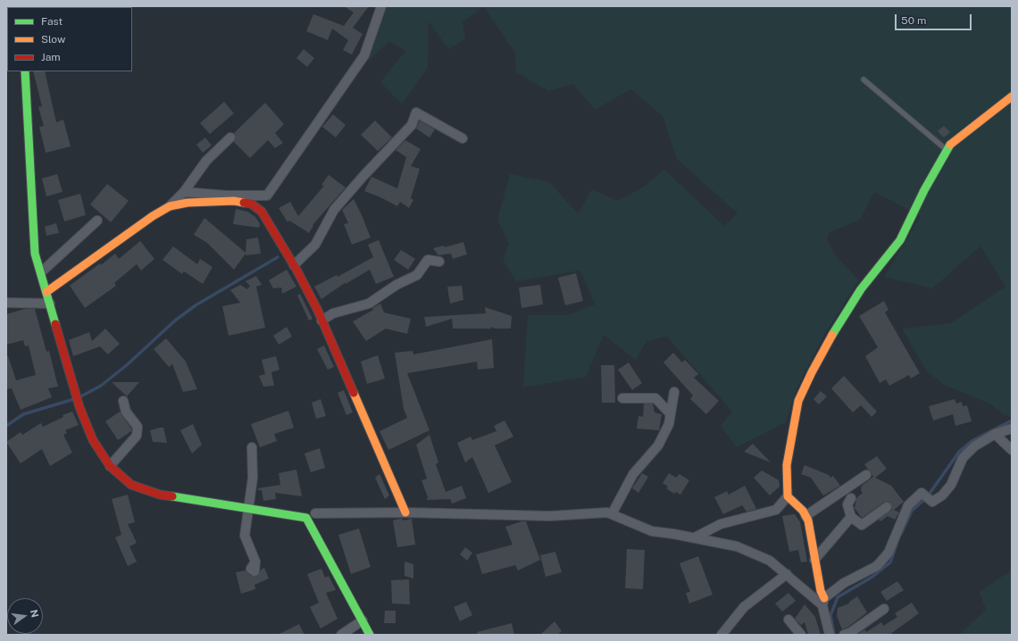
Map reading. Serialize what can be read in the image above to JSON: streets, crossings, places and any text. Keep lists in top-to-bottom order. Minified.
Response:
{"legend":["Fast","Slow","Jam"],"scale_bar":"50 m","north":"right"}
